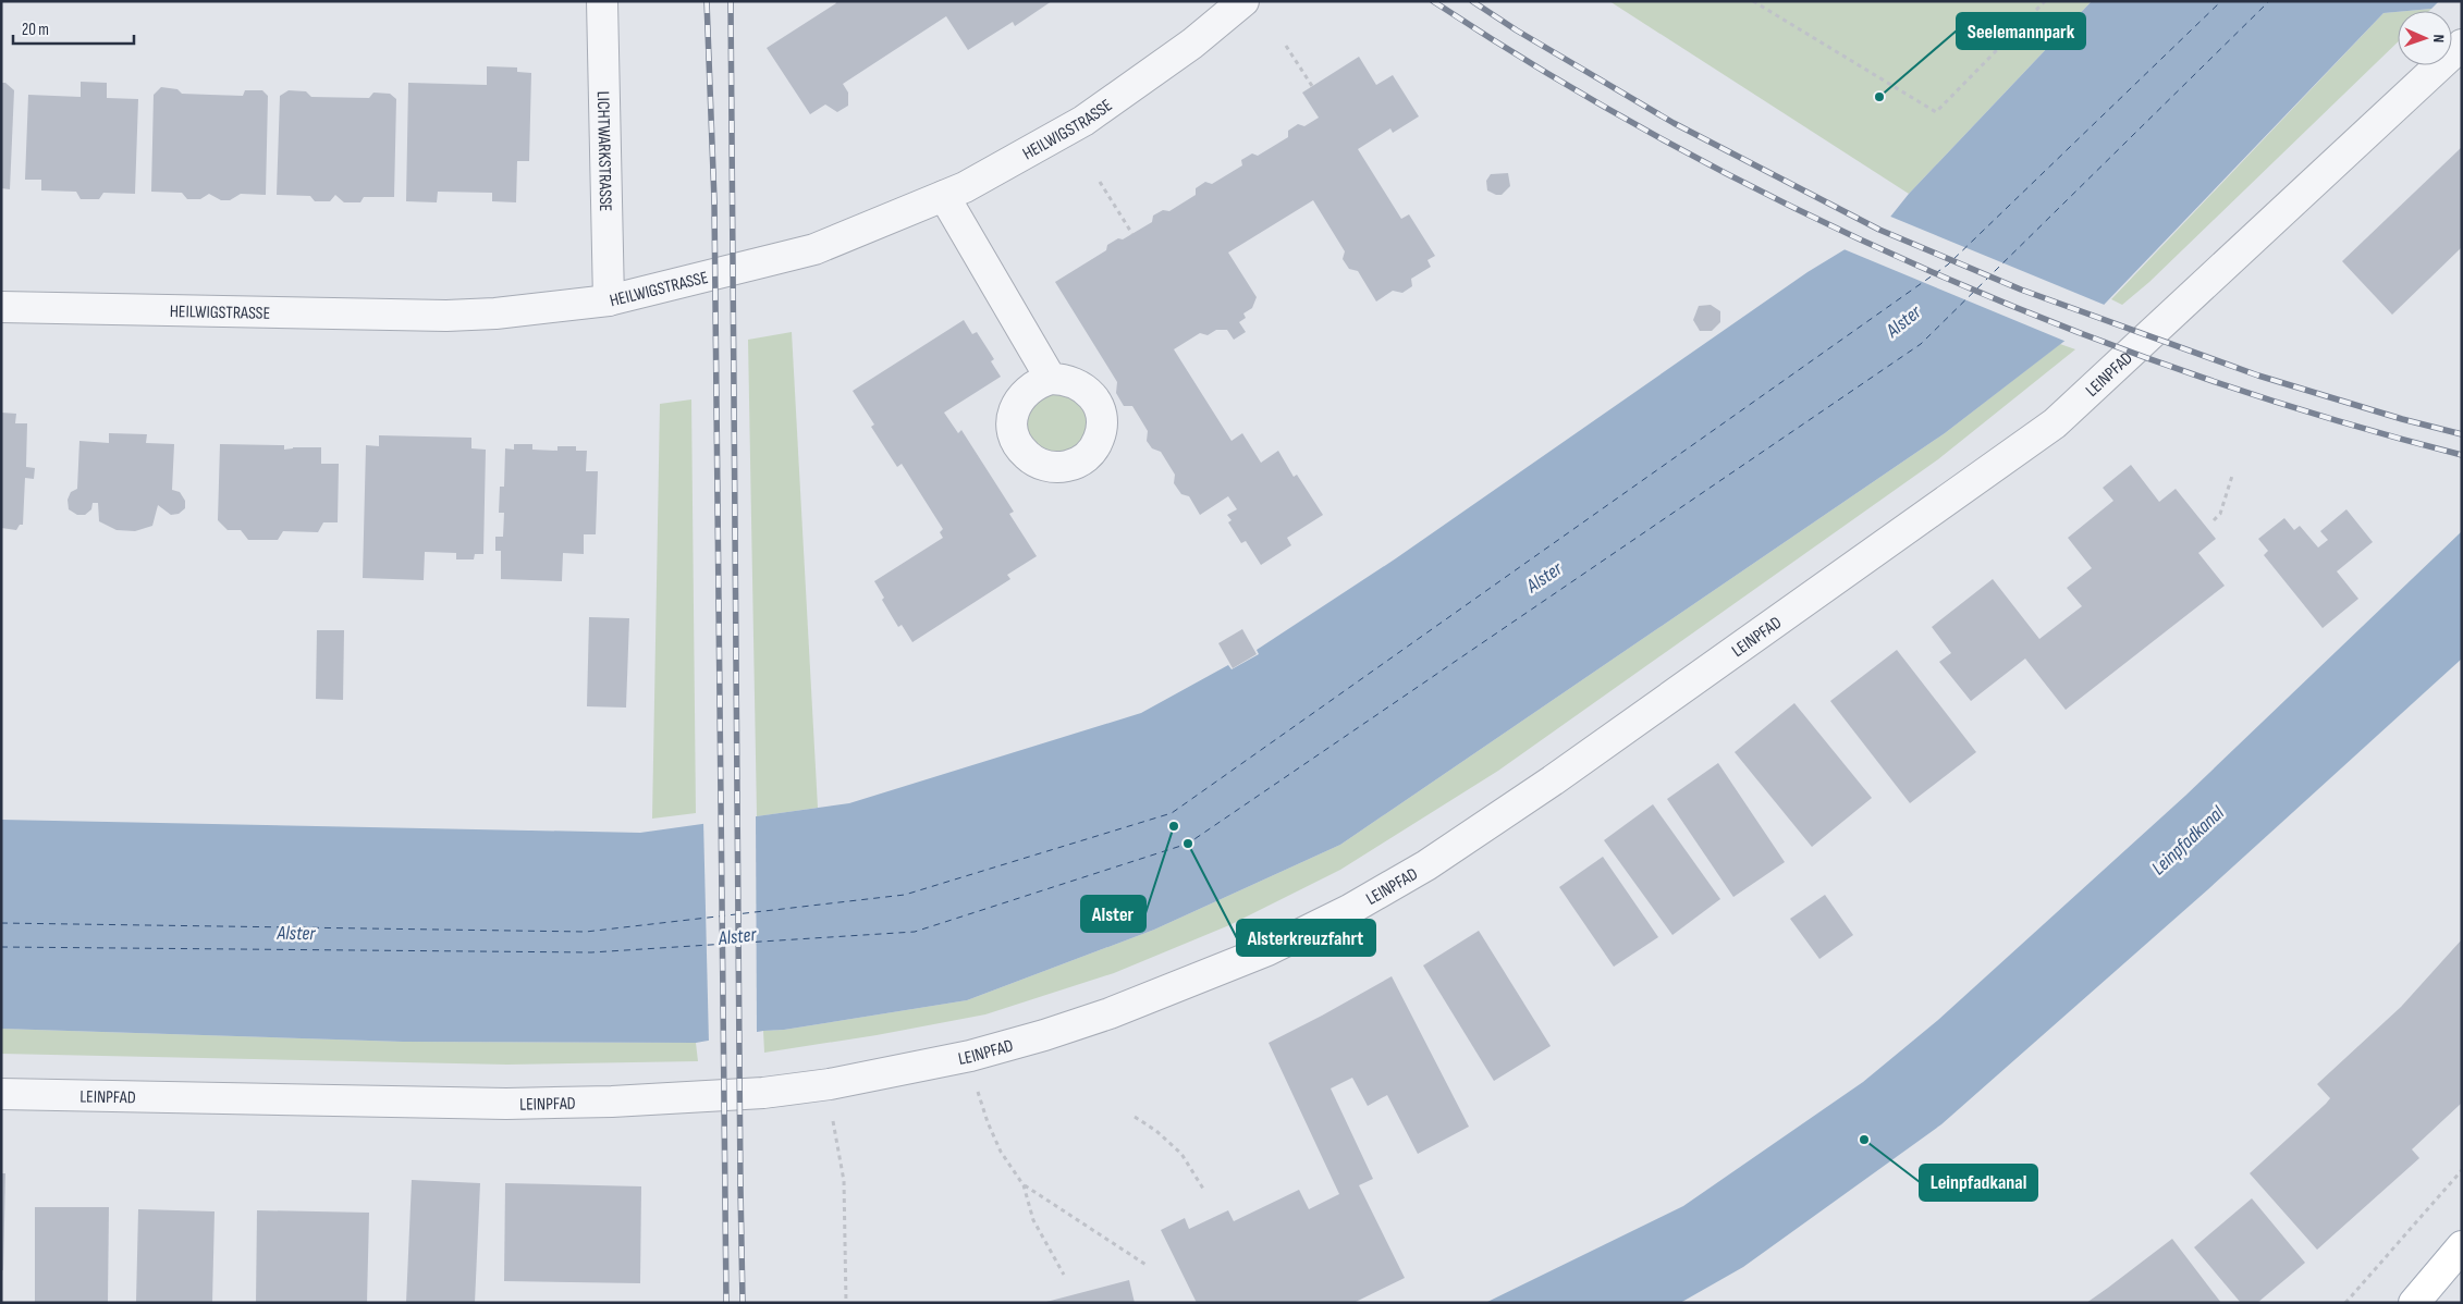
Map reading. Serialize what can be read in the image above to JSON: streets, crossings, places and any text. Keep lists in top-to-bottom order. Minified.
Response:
{"streets":{"street":["HEILWIGSTRASSE","LICHTWARKSTRASSE","LEINPFAD"]},"crossings":[["HEILWIGSTRASSE","LICHTWARKSTRASSE"]],"water":["Alster","Leinpfadkanal"],"places":["Seelemannpark","Alster","Alsterkreuzfahrt","Leinpfadkanal"],"scale_bar":"20 m","north":"right"}
